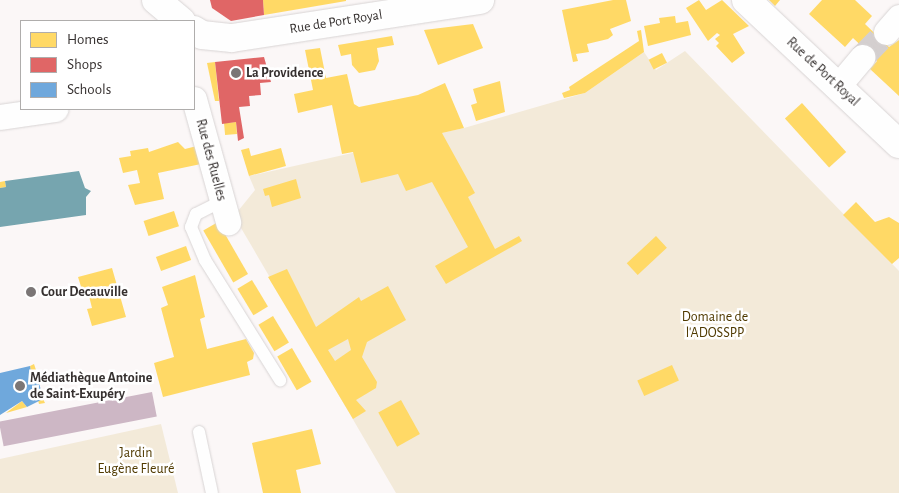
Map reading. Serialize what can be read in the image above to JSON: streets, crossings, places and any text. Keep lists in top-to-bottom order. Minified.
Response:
{"streets":{"street":["Rue de Port Royal","Rue des Ruelles"]},"parks":["Domaine de l'ADOSSPP","Jardin Eugène Fleuré"],"places":["La Providence","Cour Decauville","Médiathèque Antoine de Saint-Exupéry"],"legend":["Homes","Shops","Schools"]}
